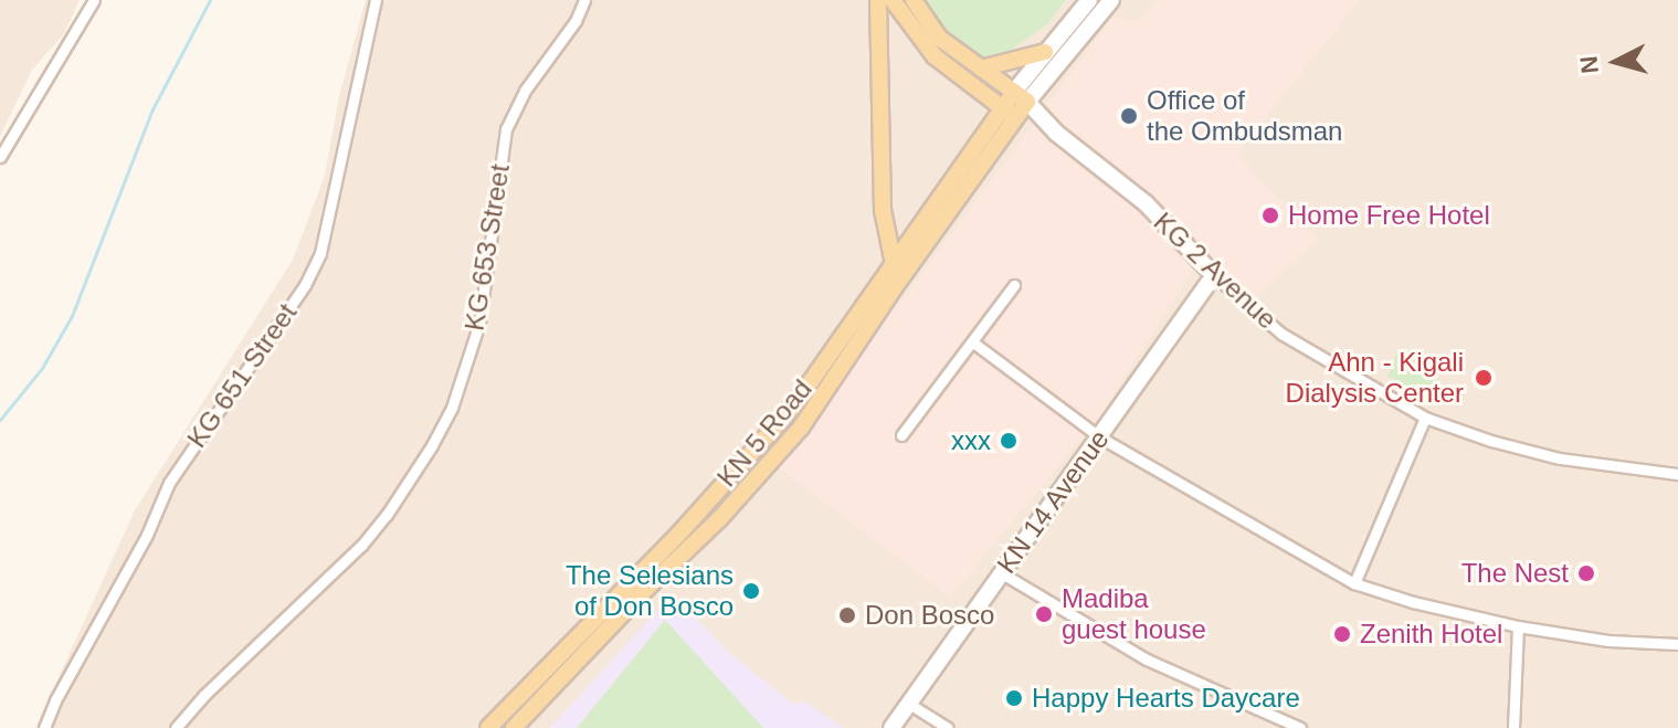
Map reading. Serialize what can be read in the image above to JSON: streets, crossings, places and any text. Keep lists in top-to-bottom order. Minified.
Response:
{"streets":{"main road":["KG 2 Avenue","KN 5 Road","KN 14 Avenue"],"street":["KG 653 Street","KG 651 Street"]},"crossings":[["KG 2 Avenue","KN 5 Road"],["KG 2 Avenue","KN 14 Avenue"]],"places":["Office of the Ombudsman","Home Free Hotel","Ahn - Kigali Dialysis Center","xxx","The Nest","The Selesians of Don Bosco","Madiba guest house","Don Bosco","Zenith Hotel","Happy Hearts Daycare"],"north":"left"}
